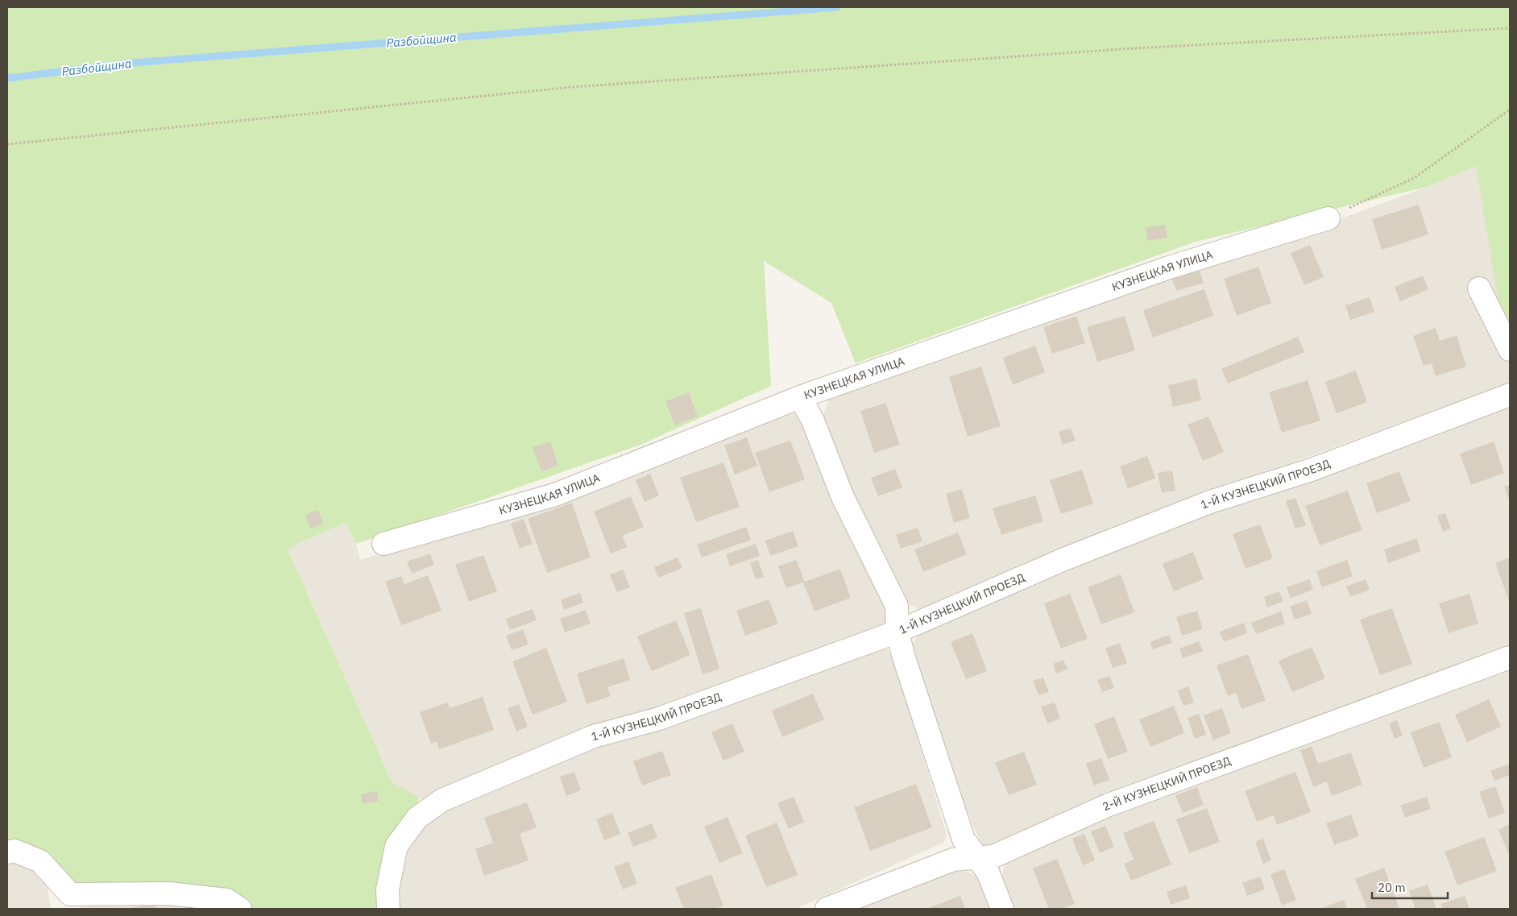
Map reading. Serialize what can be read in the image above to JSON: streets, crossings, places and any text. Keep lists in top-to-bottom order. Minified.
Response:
{"streets":{"street":["КУЗНЕЦКАЯ УЛИЦА","1-Й КУЗНЕЦКИЙ ПРОЕЗД","2-Й КУЗНЕЦКИЙ ПРОЕЗД"]},"water":["Разбойщина"],"scale_bar":"20 m"}
